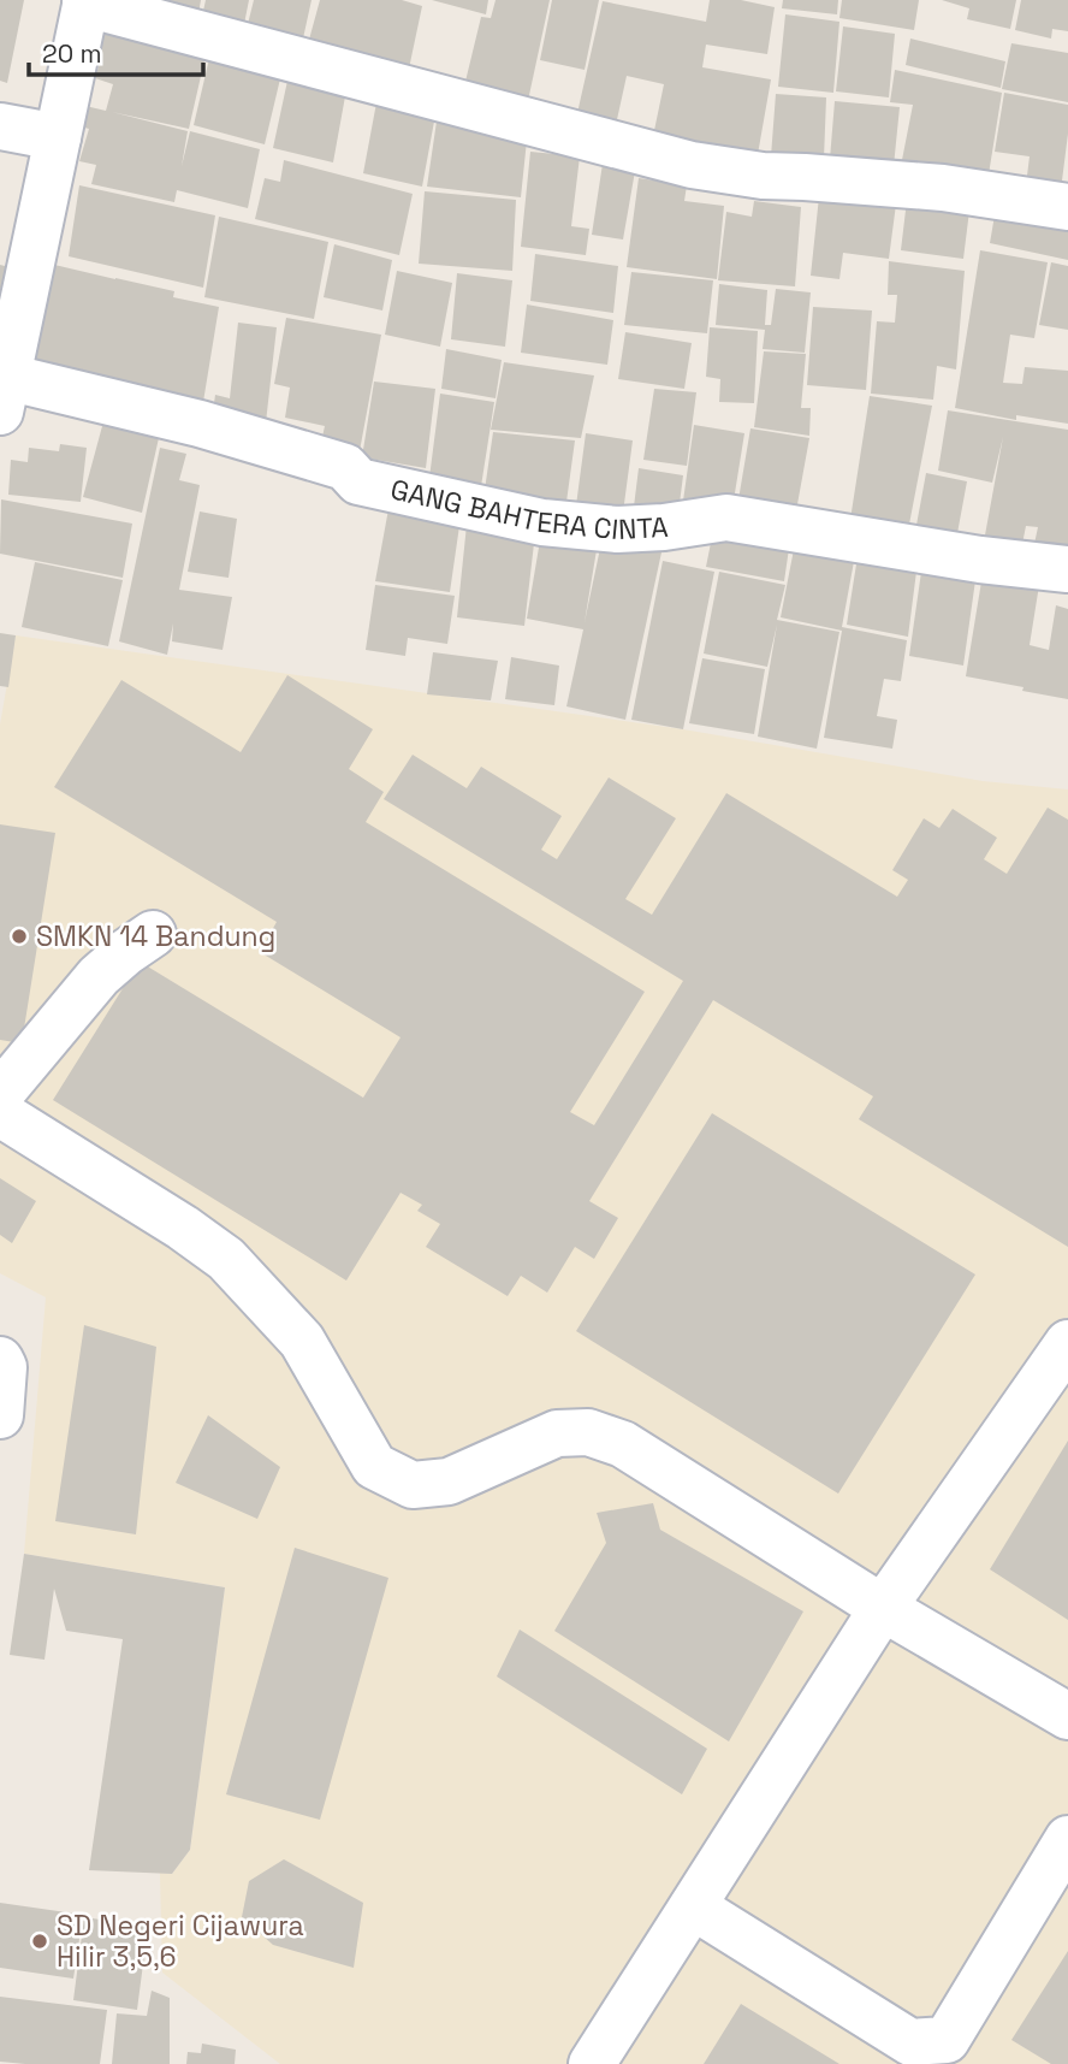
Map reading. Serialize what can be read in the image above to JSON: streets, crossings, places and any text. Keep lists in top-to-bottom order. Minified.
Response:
{"streets":{"street":["GANG BAHTERA CINTA"]},"places":["SMKN 14 Bandung","SD Negeri Cijawura Hilir 3,5,6"],"scale_bar":"20 m"}
